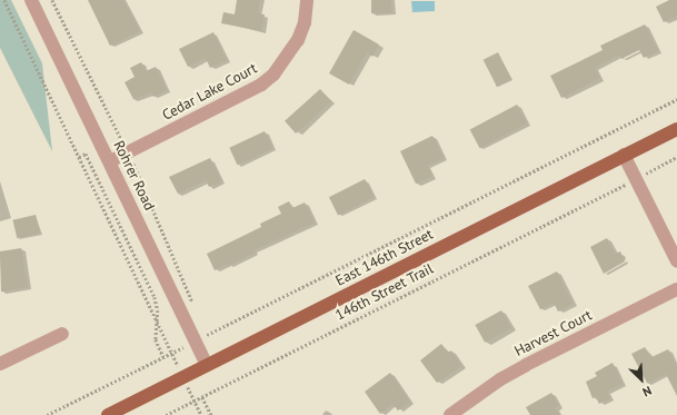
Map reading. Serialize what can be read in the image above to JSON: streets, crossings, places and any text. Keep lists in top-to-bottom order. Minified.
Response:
{"streets":{"main road":["East 146th Street"],"street":["Cedar Lake Court","Rohrer Road","Harvest Court"],"path":["146th Street Trail"]},"crossings":[["Cedar Lake Court","Rohrer Road"],["Rohrer Road","East 146th Street"]],"north":"bottom right"}
